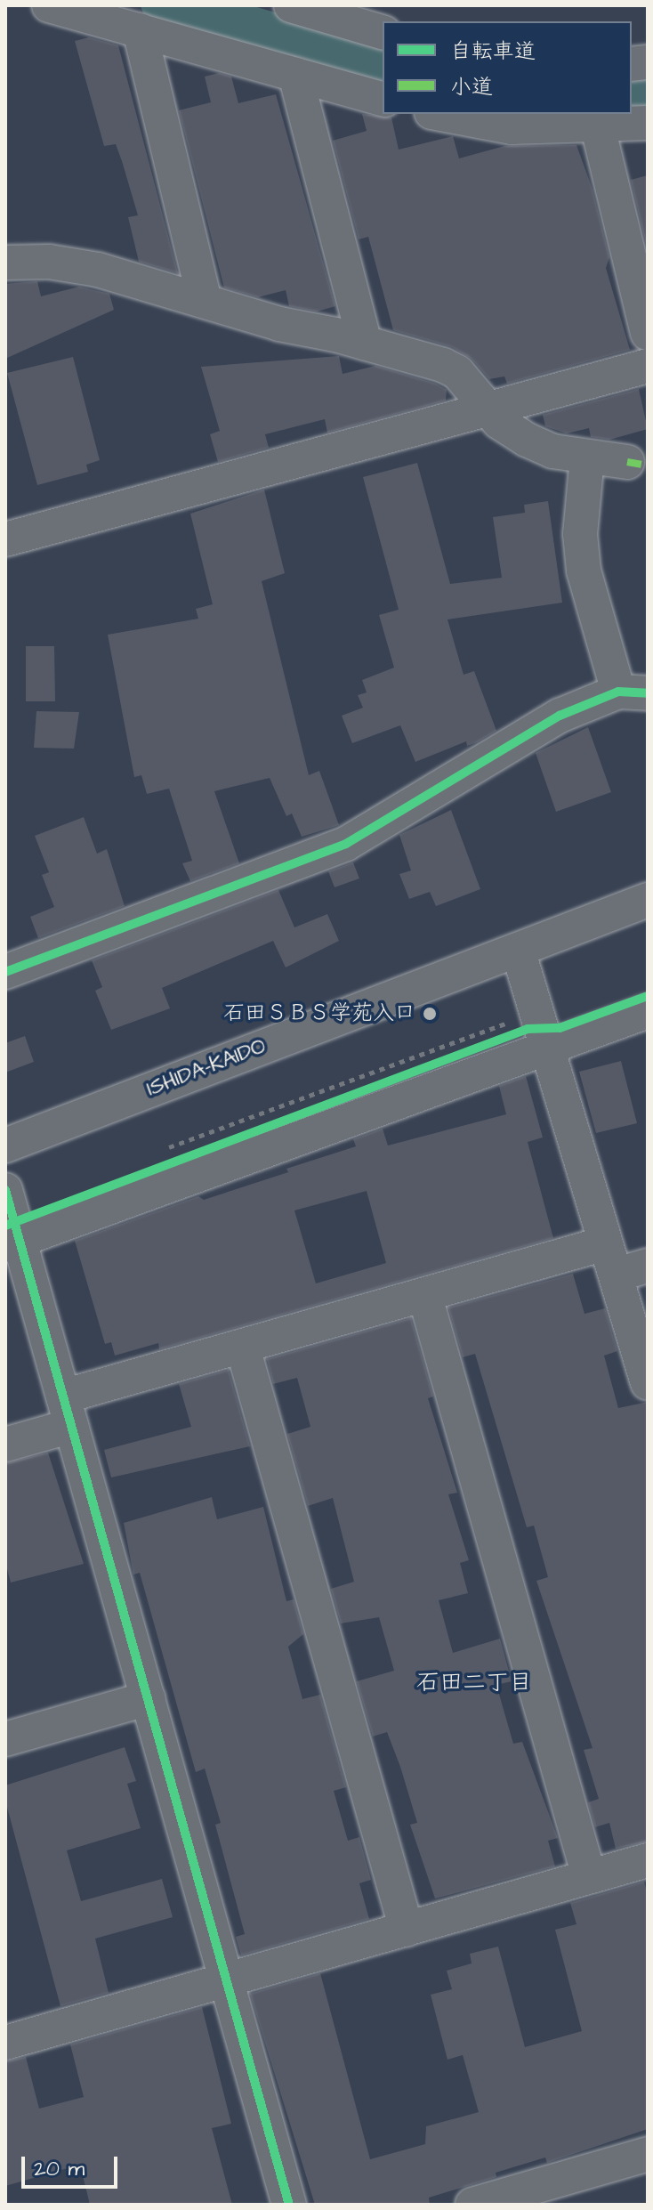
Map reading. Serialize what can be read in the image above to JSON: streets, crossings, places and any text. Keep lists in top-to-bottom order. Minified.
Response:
{"streets":{"street":["ISHIDA-KAIDO"]},"districts":["石田二丁目"],"places":["石田ＳＢＳ学苑入口"],"legend":["自転車道","小道"],"scale_bar":"20 m"}
